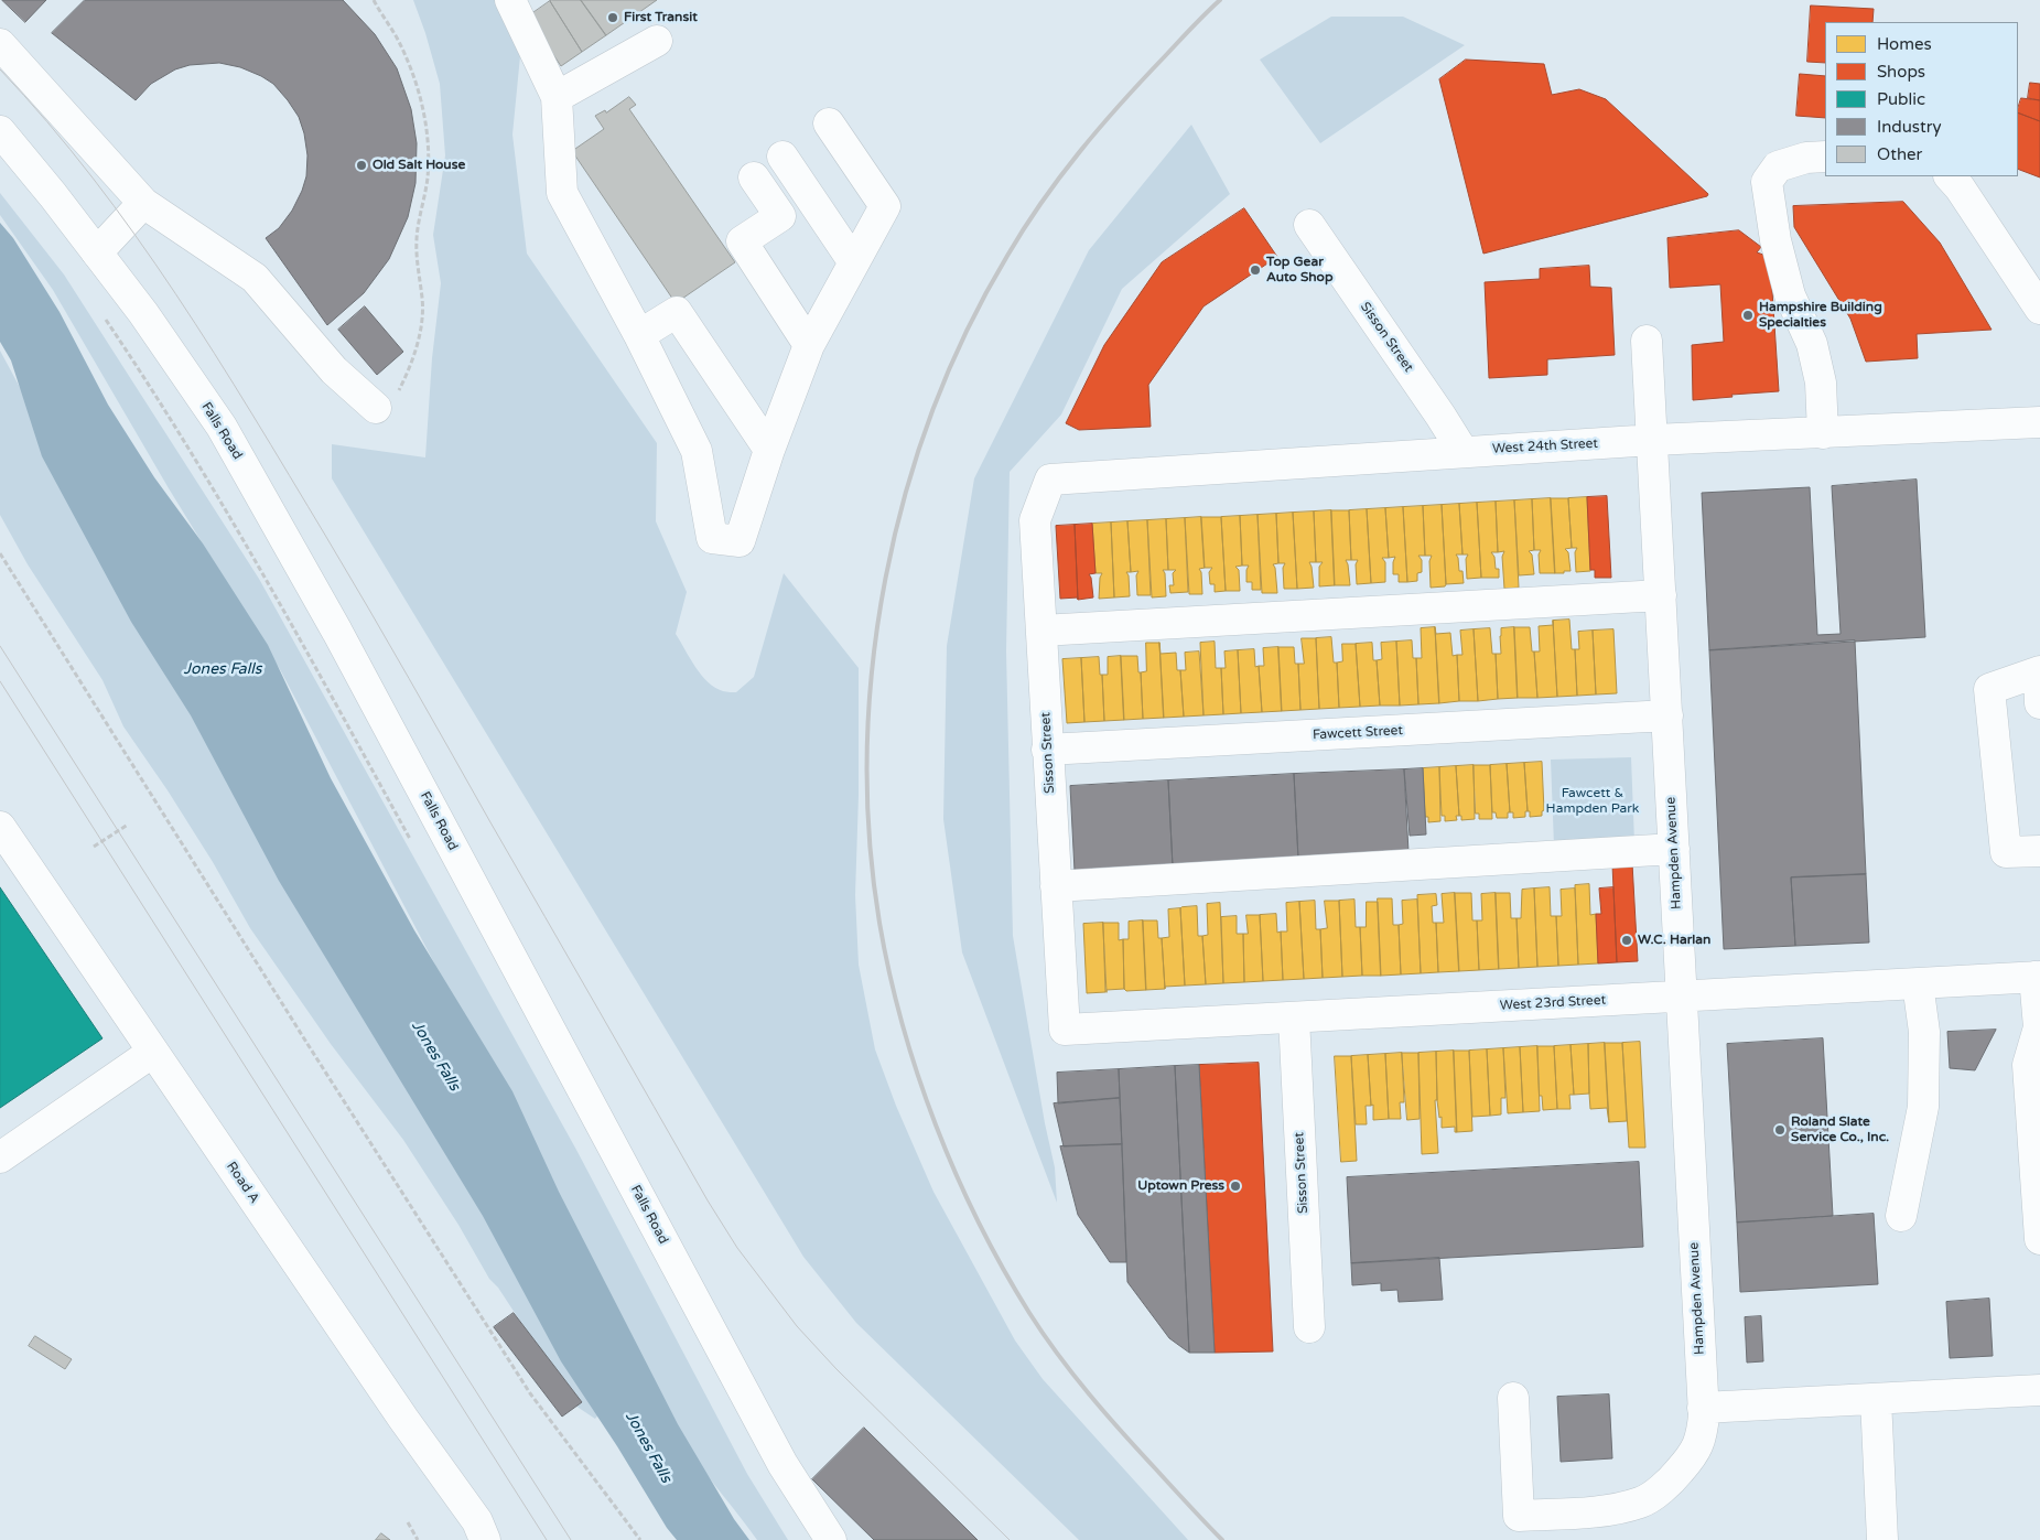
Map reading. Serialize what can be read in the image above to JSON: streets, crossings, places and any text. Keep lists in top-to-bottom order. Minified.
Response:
{"streets":{"street":["Sisson Street","Falls Road","West 24th Street","Fawcett Street","Hampden Avenue","West 23rd Street","Road A"]},"crossings":[["Sisson Street","West 24th Street"],["Sisson Street","Fawcett Street"],["Sisson Street","West 23rd Street"],["West 24th Street","Hampden Avenue"],["Fawcett Street","Hampden Avenue"],["Hampden Avenue","West 23rd Street"]],"water":["Jones Falls"],"parks":["Fawcett & Hampden Park"],"places":["First Transit","Old Salt House","Top Gear Auto Shop","Hampshire Building Specialties","W.C. Harlan","Roland Slate Service Co., Inc.","Uptown Press"],"legend":["Homes","Shops","Public","Industry","Other"]}
